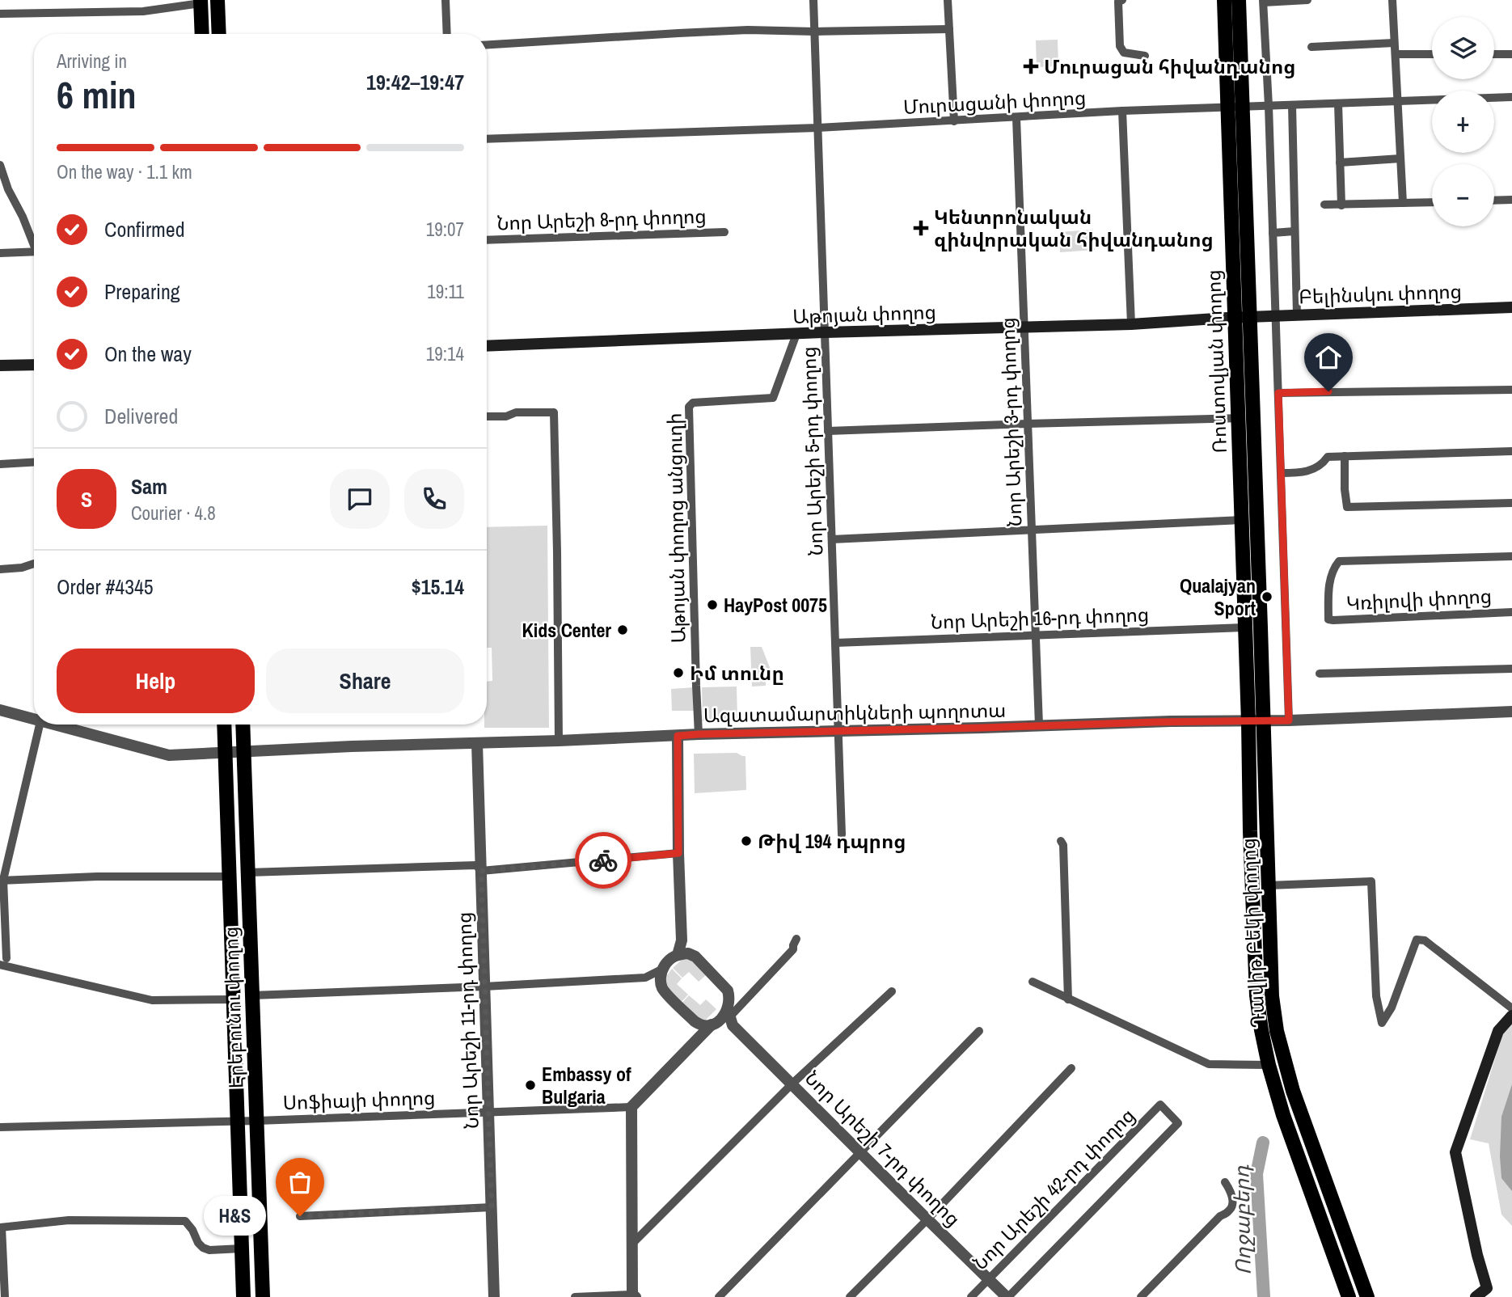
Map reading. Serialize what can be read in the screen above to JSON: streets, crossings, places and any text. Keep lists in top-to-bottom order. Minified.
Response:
{"streets":{"main road":["Բելինսկու փողոց","Աթոյան փողոց","Ռոստովյան փողոց","Դավիթ Բեկի փողոց","Էրեբունու փողոց"],"street":["Մուրացանի փողոց","Նոր Արեշի 8-րդ փողոց","Նոր Արեշի 3-րդ փողոց","Նոր Արեշի 5-րդ փողոց","Աթոյան փողոց անցուղի","Կռիլովի փողոց","Նոր Արեշի 16-րդ փողոց","Ազատամարտիկների պողոտա","Նոր Արեշի 11-րդ փողոց","Սոֆիայի փողոց","Նոր Արեշի 7-րդ փողոց","Նոր Արեշի 42-րդ փողոց"]},"crossings":[["Մուրացանի փողոց","Ռոստովյան փողոց"],["Մուրացանի փողոց","Նոր Արեշի 3-րդ փողոց"],["Մուրացանի փողոց","Նոր Արեշի 5-րդ փողոց"],["Բելինսկու փողոց","Աթոյան փողոց"],["Բելինսկու փողոց","Ռոստովյան փողոց"],["Աթոյան փողոց","Ռոստովյան փողոց"],["Աթոյան փողոց","Նոր Արեշի 3-րդ փողոց"],["Աթոյան փողոց","Նոր Արեշի 5-րդ փողոց"],["Աթոյան փողոց","Աթոյան փողոց անցուղի"],["Ռոստովյան փողոց","Նոր Արեշի 16-րդ փողոց"],["Ռոստովյան փողոց","Ազատամարտիկների պողոտա"],["Ռոստովյան փողոց","Դավիթ Բեկի փողոց"],["Նոր Արեշի 3-րդ փողոց","Նոր Արեշի 16-րդ փողոց"],["Նոր Արեշի 3-րդ փողոց","Ազատամարտիկների պողոտա"],["Նոր Արեշի 5-րդ փողոց","Նոր Արեշի 16-րդ փողոց"],["Նոր Արեշի 5-րդ փողոց","Ազատամարտիկների պողոտա"],["Աթոյան փողոց անցուղի","Ազատամարտիկների պողոտա"],["Ազատամարտիկների պողոտա","Դավիթ Բեկի փողոց"],["Ազատամարտիկների պողոտա","Էրեբունու փողոց"],["Ազատամարտիկների պողոտա","Նոր Արեշի 11-րդ փողոց"],["Էրեբունու փողոց","Սոֆիայի փողոց"],["Նոր Արեշի 11-րդ փողոց","Սոֆիայի փողոց"],["Նոր Արեշի 7-րդ փողոց","Նոր Արեշի 42-րդ փողոց"]],"water":["Ողջաբերդ"],"places":{"health":["Մուրացան հիվանդանոց","Կենտրոնական զինվորական հիվանդանոց"],"other":["Qualajyan Sport","HayPost 0075","Kids Center","Իմ տունը","Թիվ 194 դպրոց","Embassy of Bulgaria","H&S"]},"page":{"map_buttons":["+","−"],"heading":["6 min","Arriving in","19:42–19:47"],"panel":["Sam","Courier · 4.8","Order #4345","$15.14"],"bar":"On the way · 1.1 km","list":[["Confirmed","19:07"],["Preparing","19:11"],["On the way","19:14"],"Delivered"],"round":"S","buttons":["Help","Share"],"bubble":"H&S"}}
